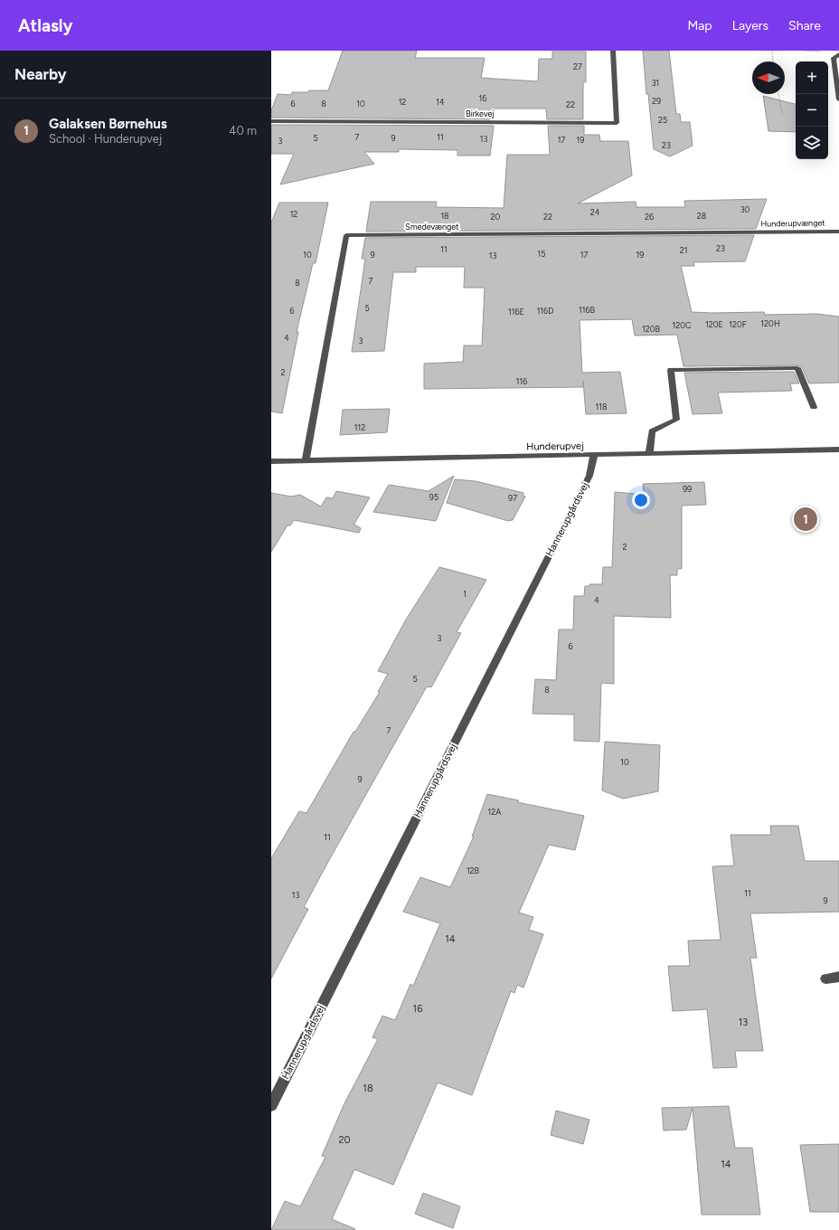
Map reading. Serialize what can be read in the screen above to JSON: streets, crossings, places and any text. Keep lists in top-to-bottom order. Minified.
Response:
{"streets":{"street":["Birkevej","Hunderupvænget","Smedevænget","Hunderupvej","Hannerupgårdsvej"]},"crossings":[["Hunderupvænget","Smedevænget"],["Smedevænget","Hunderupvej"],["Hunderupvej","Hannerupgårdsvej"]],"house_numbers":["27","31","16","29","12","14","6","8","10","22","25","7","11","5","9","13","17","19","3","23","30","24","12","18","28","20","22","26","23","11","21","15","10","9","17","19","13","7","8","5","116B","6","116D","116E","120H","120E","120F","120C","120B","4","3","2","116","118","112","99","95","97","2","1","4","3","6","5","8","7","10","9","12A","11","12B","11","13","9","14","16","13","18","20","14"],"north":"left","page":{"header":"Atlasly","nav":["Map","Layers","Share"],"heading":"Nearby","map_buttons":["+","−"],"list":[{"mark":"1","name":"Galaksen Børnehus","note":"School · Hunderupvej","value":"40 m"}],"pins":"1"}}
